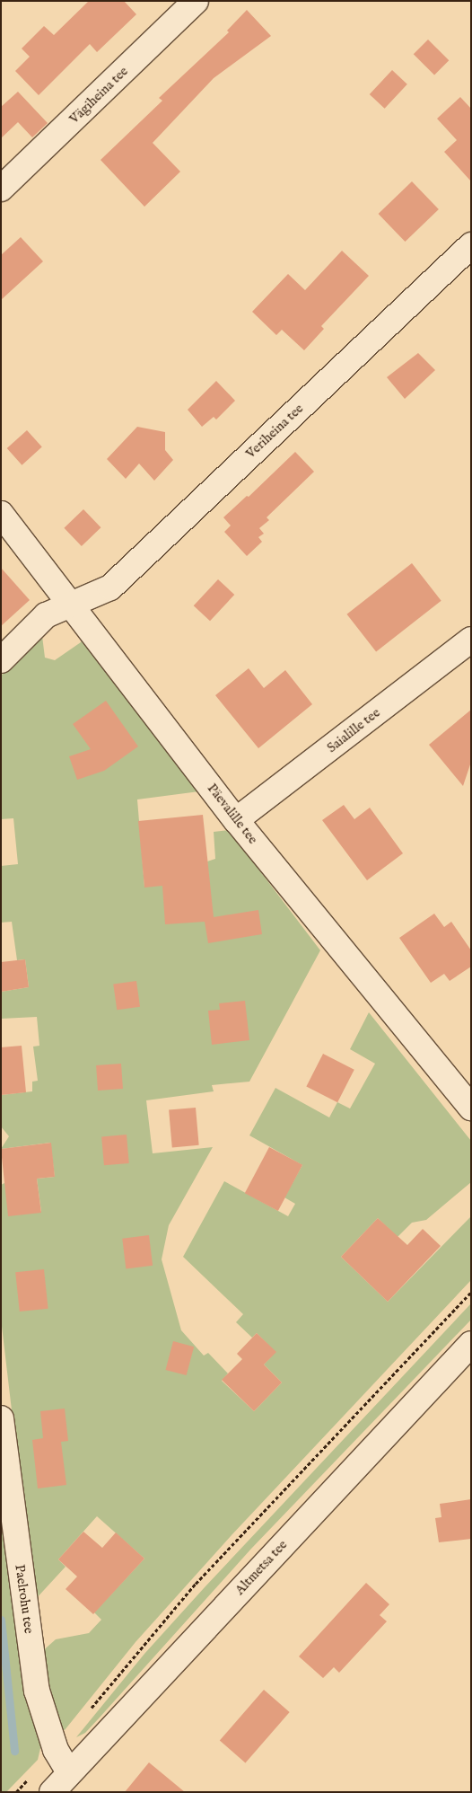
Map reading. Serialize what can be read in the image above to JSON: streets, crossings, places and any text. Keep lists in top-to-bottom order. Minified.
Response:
{"streets":{"street":["Vägiheina tee","Veriheina tee","Saialille tee","Päevalille tee","Altmetsa tee","Paelrohu tee"]},"crossings":[["Veriheina tee","Päevalille tee"],["Saialille tee","Päevalille tee"],["Altmetsa tee","Paelrohu tee"]]}
